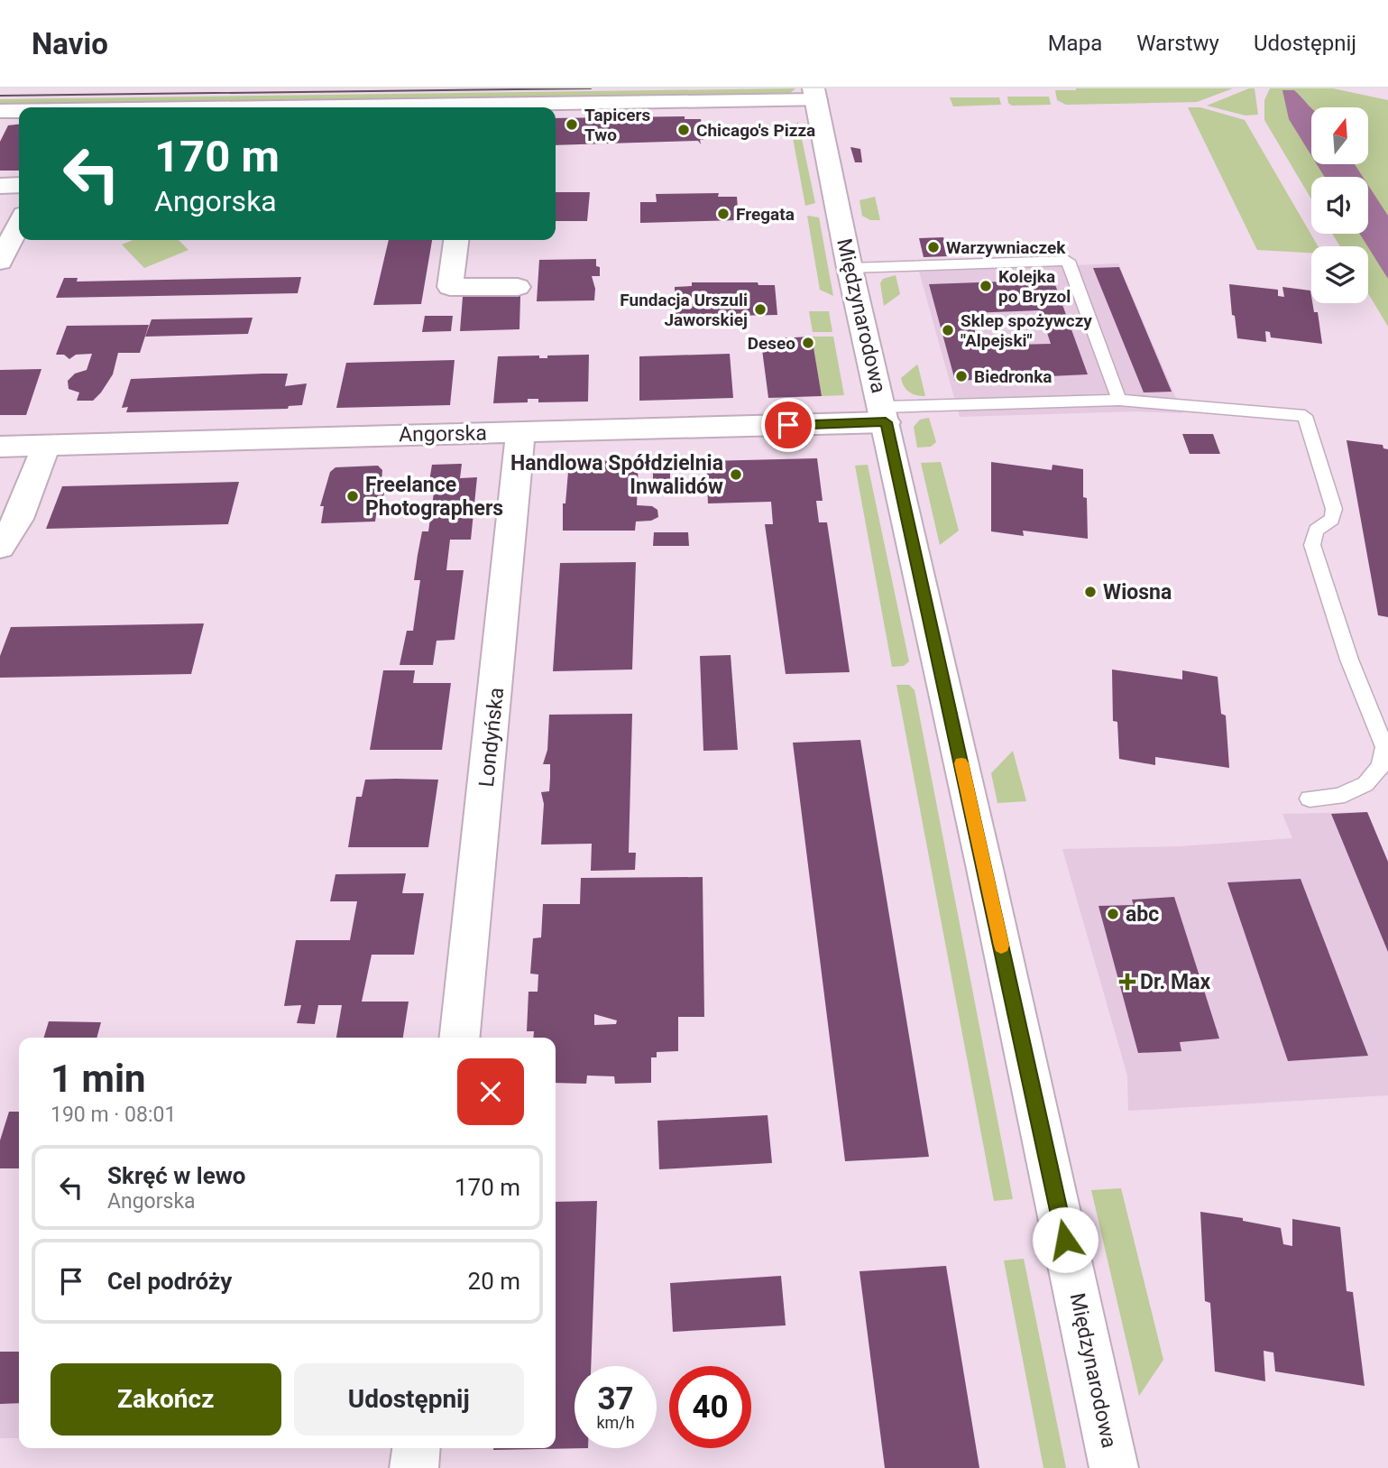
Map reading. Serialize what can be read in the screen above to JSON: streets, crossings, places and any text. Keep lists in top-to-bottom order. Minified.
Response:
{"streets":{"street":["Międzynarodowa","Angorska","Londyńska"]},"crossings":[["Międzynarodowa","Angorska"],["Angorska","Londyńska"]],"places":{"other":["Tapicers Two","Chicago's Pizza","Fregata","Warzywniaczek","Kolejka po Bryzol","Fundacja Urszuli Jaworskiej","Sklep spożywczy \"Alpejski\"","Deseo","Biedronka","Handlowa Spółdzielnia Inwalidów","Freelance Photographers","Wiosna","abc"],"health":["Dr. Max"]},"north":"top","page":{"header":"Navio","nav":["Mapa","Warstwy","Udostępnij"],"turn":["170 m","Angorska"],"heading":["1 min","190 m · 08:01"],"list":[{"name":"Skręć w lewo","note":"Angorska","value":"170 m"},{"name":"Cel podróży","value":"20 m"}],"buttons":["Zakończ","Udostępnij"],"speed":"37 km/h","limit":"40"}}
